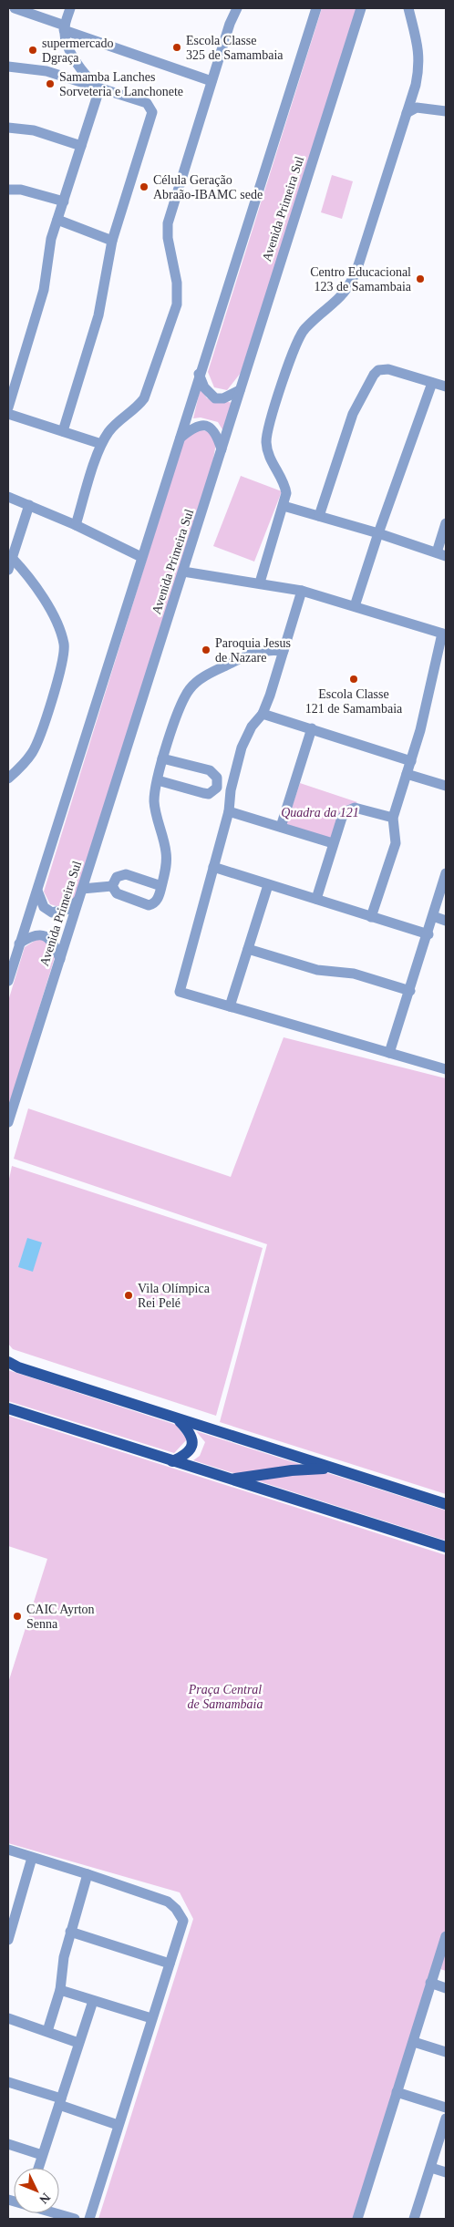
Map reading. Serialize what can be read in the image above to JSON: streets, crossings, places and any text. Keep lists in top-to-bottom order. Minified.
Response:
{"streets":{"street":["Avenida Primeira Sul"]},"parks":["Quadra da 121","Praça Central de Samambaia"],"places":["Escola Classe 325 de Samambaia","supermercado Dgraça","Samamba Lanches Sorveteria e Lanchonete","Célula Geração Abraão-IBAMC sede","Centro Educacional 123 de Samambaia","Paroquia Jesus de Nazare","Escola Classe 121 de Samambaia","Vila Olímpica Rei Pelé","CAIC Ayrton Senna"],"north":"bottom right"}
